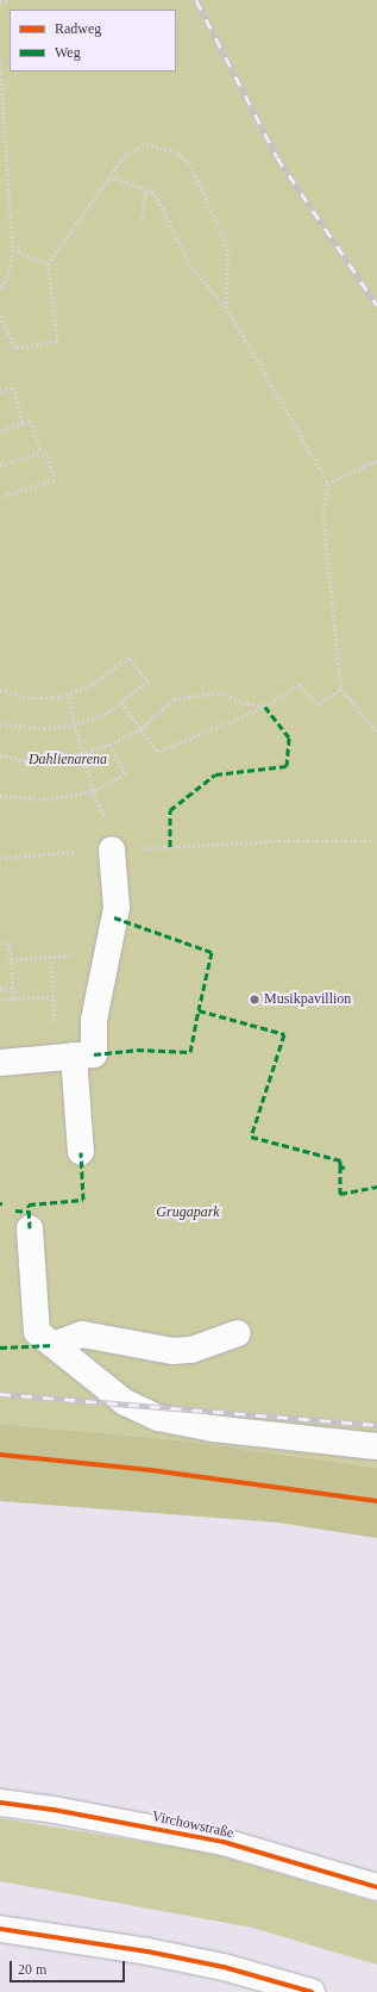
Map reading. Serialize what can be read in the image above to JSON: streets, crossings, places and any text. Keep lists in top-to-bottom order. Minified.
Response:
{"streets":{"street":["Virchowstraße"]},"parks":["Dahlienarena","Grugapark"],"places":["Musikpavillion"],"legend":["Radweg","Weg"],"scale_bar":"20 m"}
